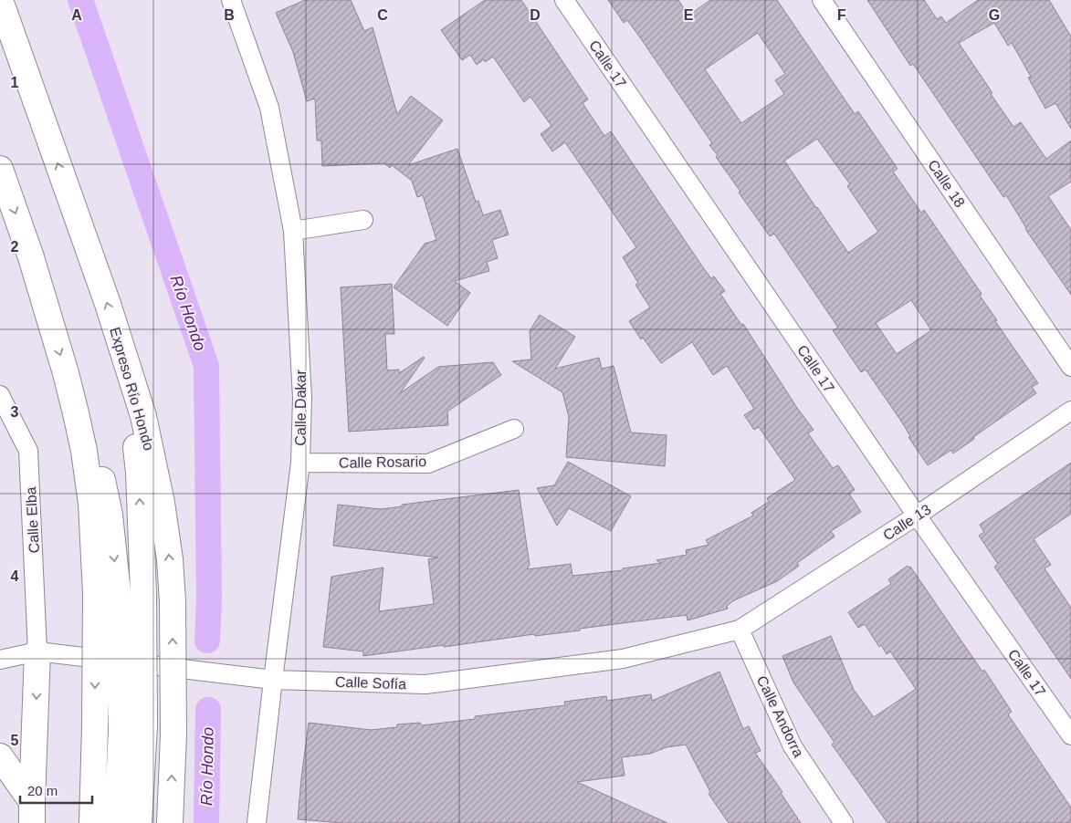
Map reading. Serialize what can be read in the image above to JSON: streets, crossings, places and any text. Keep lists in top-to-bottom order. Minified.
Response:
{"streets":{"highway":["Expreso Río Hondo"],"street":["Calle 17","Calle 18","Calle Dakar","Calle Rosario","Calle Elba","Calle 13","Calle Sofía","Calle Andorra"]},"crossings":[["Calle 17","Calle 13"],["Calle Dakar","Calle Rosario"],["Calle Dakar","Calle Sofía"],["Calle Elba","Calle Sofía"],["Calle 13","Calle Sofía"],["Calle 13","Calle Andorra"],["Calle Sofía","Calle Andorra"]],"water":["Río Hondo"],"scale_bar":"20 m","grid":{"columns":["A","B","C","D","E","F","G"],"rows":["1","2","3","4","5"]}}
